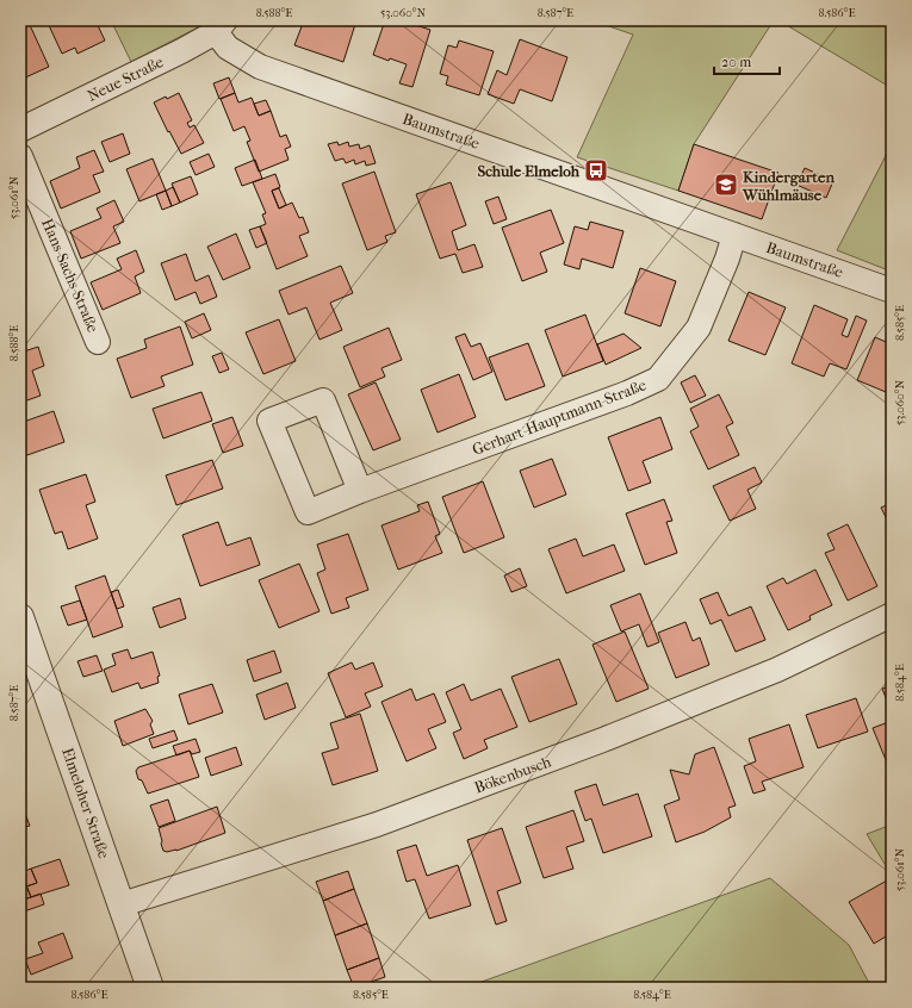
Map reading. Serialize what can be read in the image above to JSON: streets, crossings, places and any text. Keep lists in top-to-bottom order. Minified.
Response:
{"streets":{"street":["Neue Straße","Baumstraße","Hans-Sachs-Straße","Gerhart-Hauptmann-Straße","Bökenbusch","Elmeloher Straße"]},"crossings":[["Neue Straße","Baumstraße"],["Baumstraße","Gerhart-Hauptmann-Straße"],["Bökenbusch","Elmeloher Straße"]],"places":{"bus stop":["Schule Elmeloh"],"school or university":["Kindergarten Wühlmäuse"]},"scale_bar":"20 m","coordinates":["8.588°E","53.060°N","8.587°E","8.586°E","53.061°N","8.585°E","8.584°E"]}
